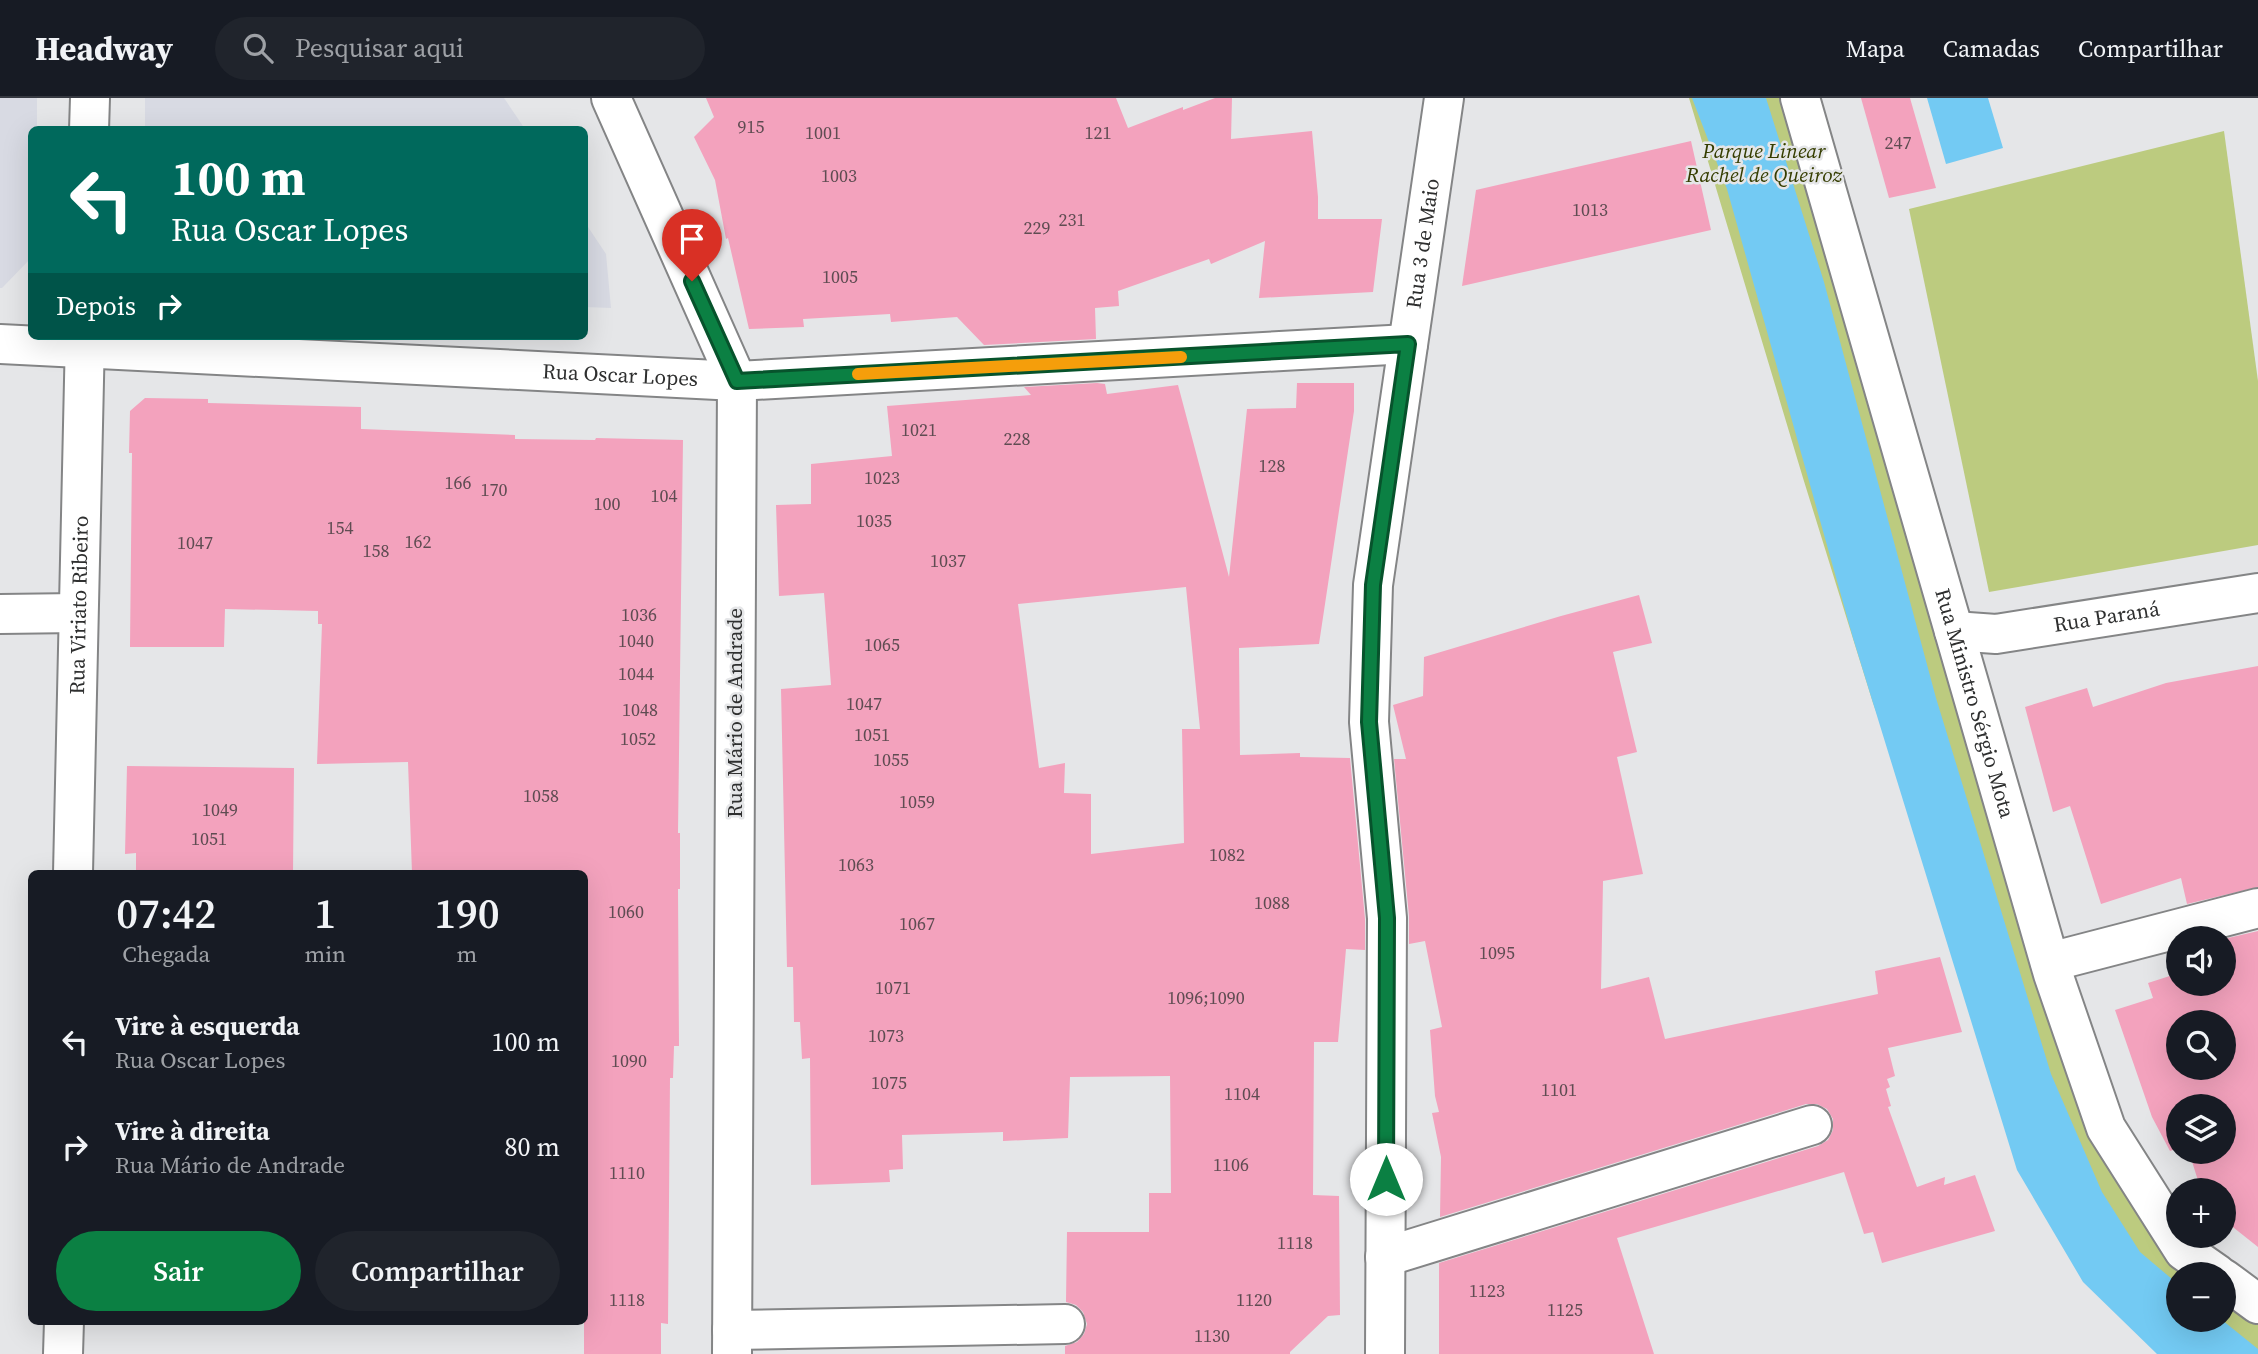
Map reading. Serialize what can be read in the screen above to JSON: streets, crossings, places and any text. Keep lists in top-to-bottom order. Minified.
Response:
{"streets":{"street":["Rua 3 de Maio","Rua Oscar Lopes","Rua Viriato Ribeiro","Rua Paraná","Rua Ministro Sérgio Mota","Rua Mário de Andrade"]},"crossings":[["Rua 3 de Maio","Rua Oscar Lopes"],["Rua Oscar Lopes","Rua Viriato Ribeiro"],["Rua Oscar Lopes","Rua Mário de Andrade"],["Rua Paraná","Rua Ministro Sérgio Mota"]],"parks":["Parque Linear Rachel de Queiroz"],"house_numbers":["915","1001","121","247","1003","1013","231","229","1005","1021","228","128","1023","166","170","104","100","1035","154","162","1047","158","1037","1036","1040","1065","1044","1047","1048","1051","1052","1055","1058","1059","1049","1051","1082","1063","1088","1060","1067","1095","1071","1096;1090","1073","1090","1075","1101","1104","1106","1110","1118","1123","1118","1120","1125","1130"],"page":{"header":"Headway","search":"Pesquisar aqui","nav":["Mapa","Camadas","Compartilhar"],"turn":["100 m","Rua Oscar Lopes"],"then":"Depois","eta":["07:42","Chegada","1","min","190","m"],"map_buttons":["+","−"],"list":[{"name":"Vire à esquerda","note":"Rua Oscar Lopes","value":"100 m"},{"name":"Vire à direita","note":"Rua Mário de Andrade","value":"80 m"}],"buttons":["Sair","Compartilhar"]}}
